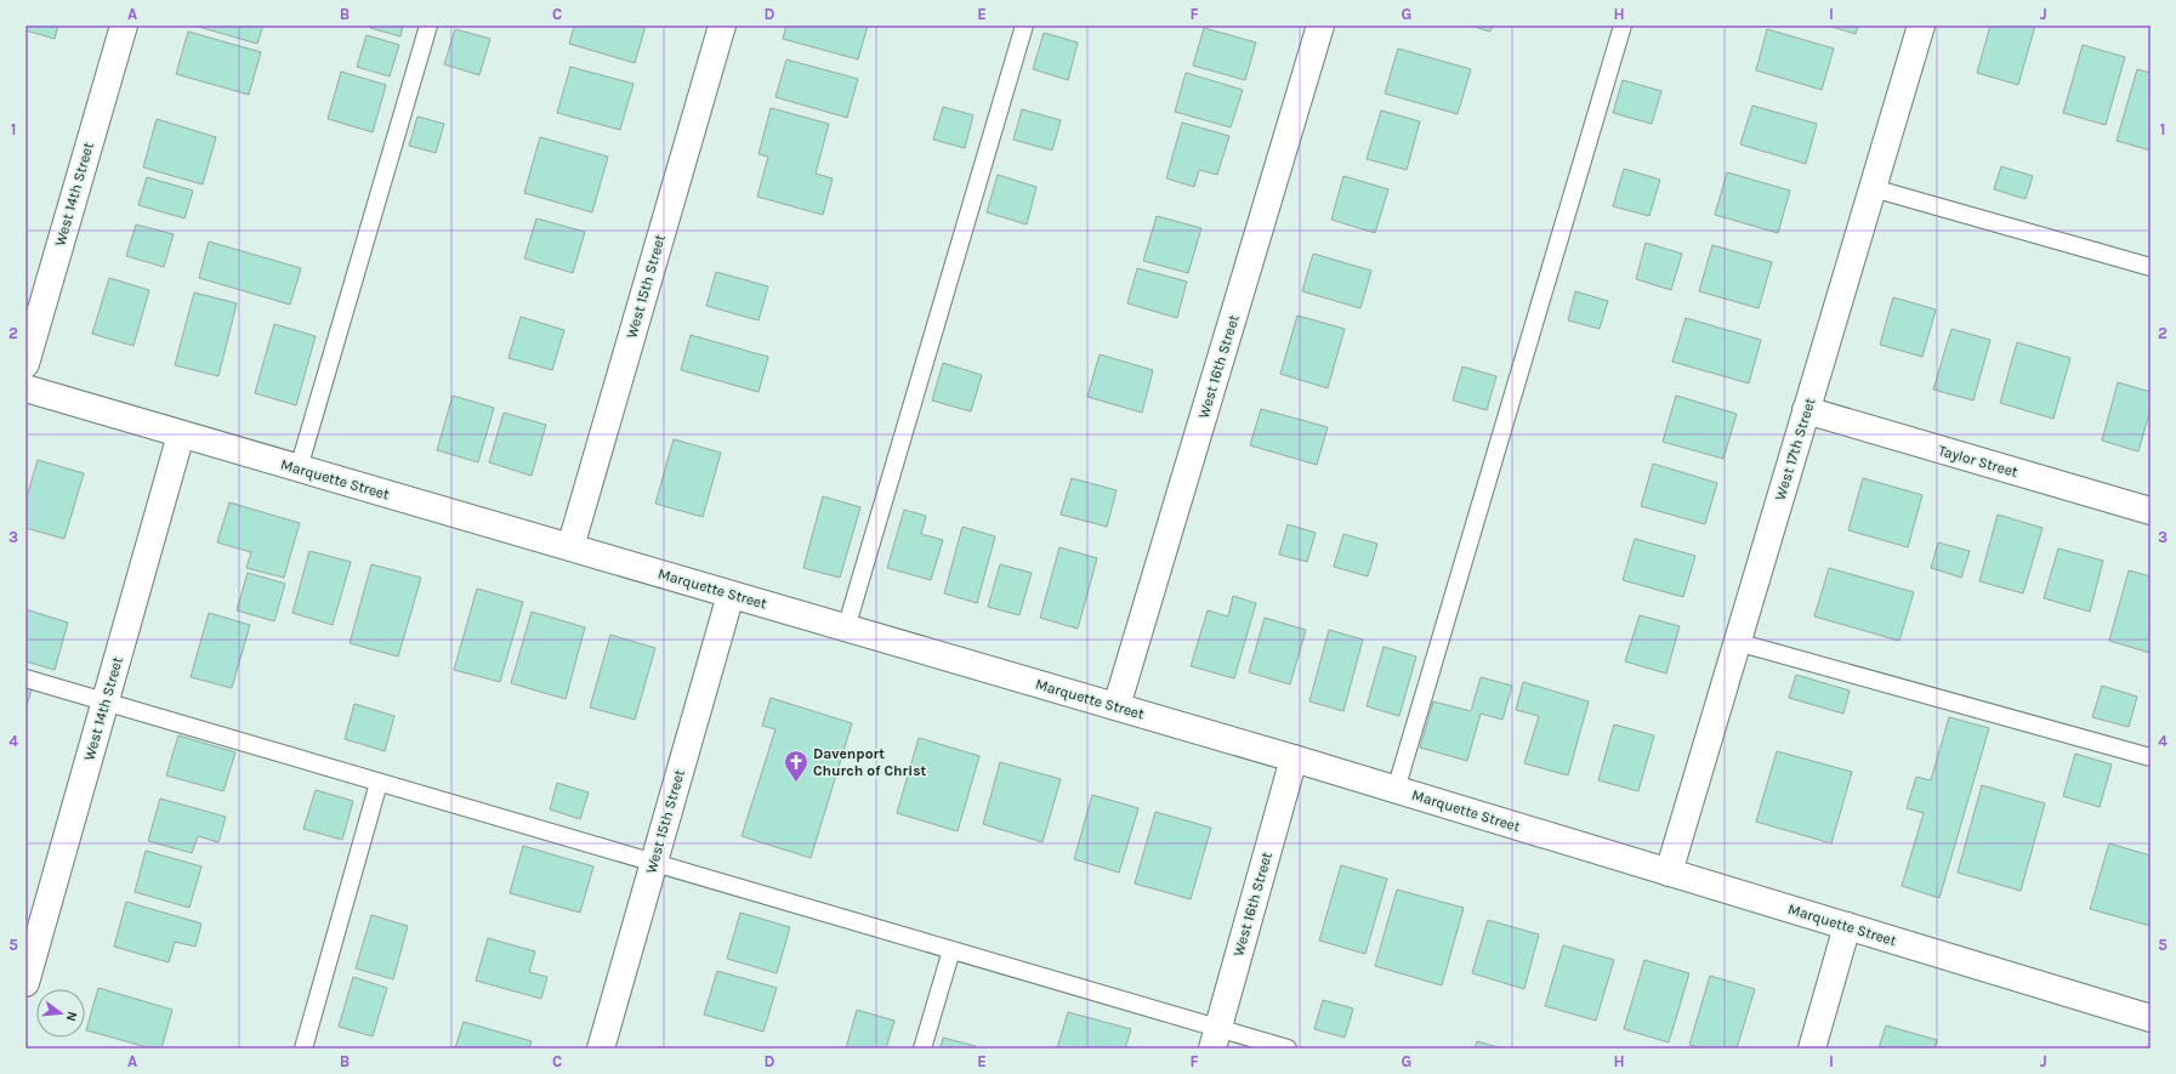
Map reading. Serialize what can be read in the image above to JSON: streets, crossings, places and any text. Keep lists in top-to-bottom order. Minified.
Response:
{"streets":{"street":["West 14th Street","West 15th Street","West 16th Street","West 17th Street","Taylor Street","Marquette Street"]},"crossings":[["West 14th Street","Marquette Street"],["West 15th Street","Marquette Street"],["West 16th Street","Marquette Street"],["West 17th Street","Taylor Street"],["West 17th Street","Marquette Street"]],"places":{"church":["Davenport Church of Christ"]},"north":"right","grid":{"columns":["A","B","C","D","E","F","G","H","I","J"],"rows":["1","2","3","4","5"]}}
